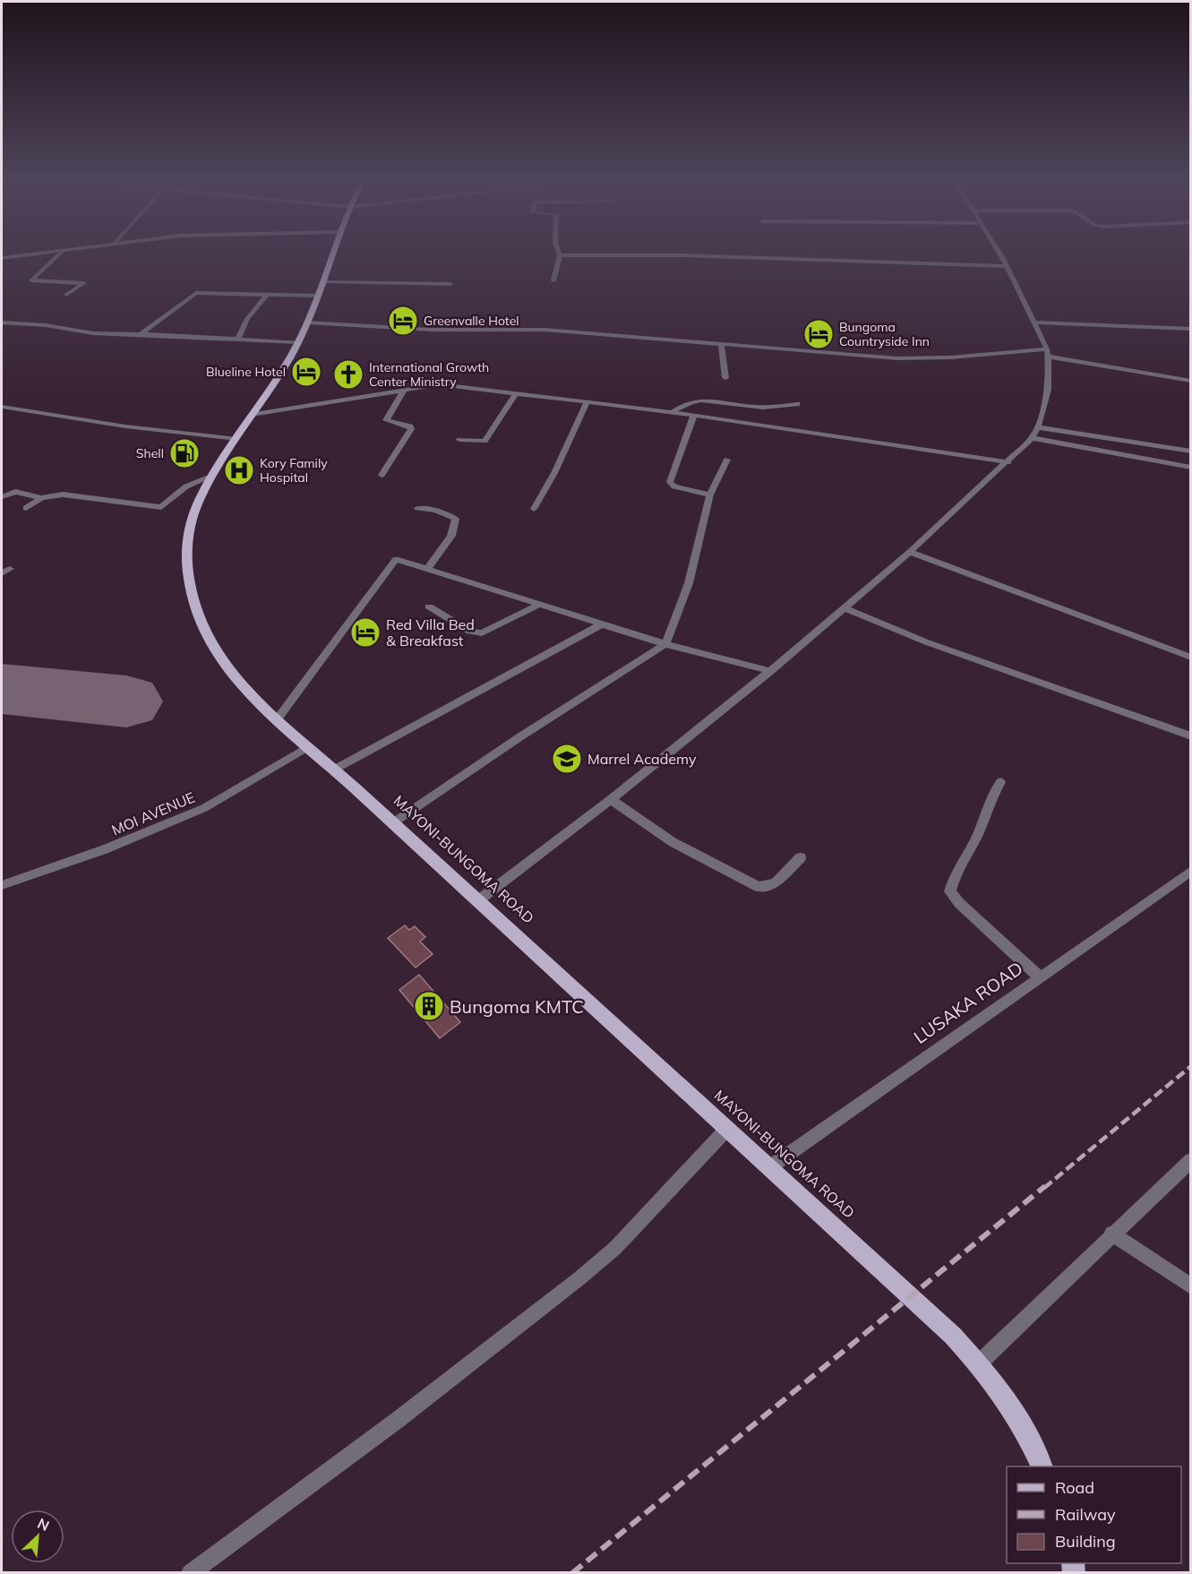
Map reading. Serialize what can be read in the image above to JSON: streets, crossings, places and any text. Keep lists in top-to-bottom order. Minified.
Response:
{"streets":{"main road":["MAYONI-BUNGOMA ROAD"],"street":["MOI AVENUE","LUSAKA ROAD"]},"crossings":[["MOI AVENUE","MAYONI-BUNGOMA ROAD"],["MAYONI-BUNGOMA ROAD","LUSAKA ROAD"]],"places":{"hotel":["Greenvalle Hotel","Bungoma Countryside Inn","Blueline Hotel","Red Villa Bed & Breakfast"],"church":["International Growth Center Ministry"],"fuel station":["Shell"],"hospital":["Kory Family Hospital"],"school or university":["Marrel Academy"],"building":["Bungoma KMTC"]},"legend":["Road","Railway","Building"],"north":"top right"}
